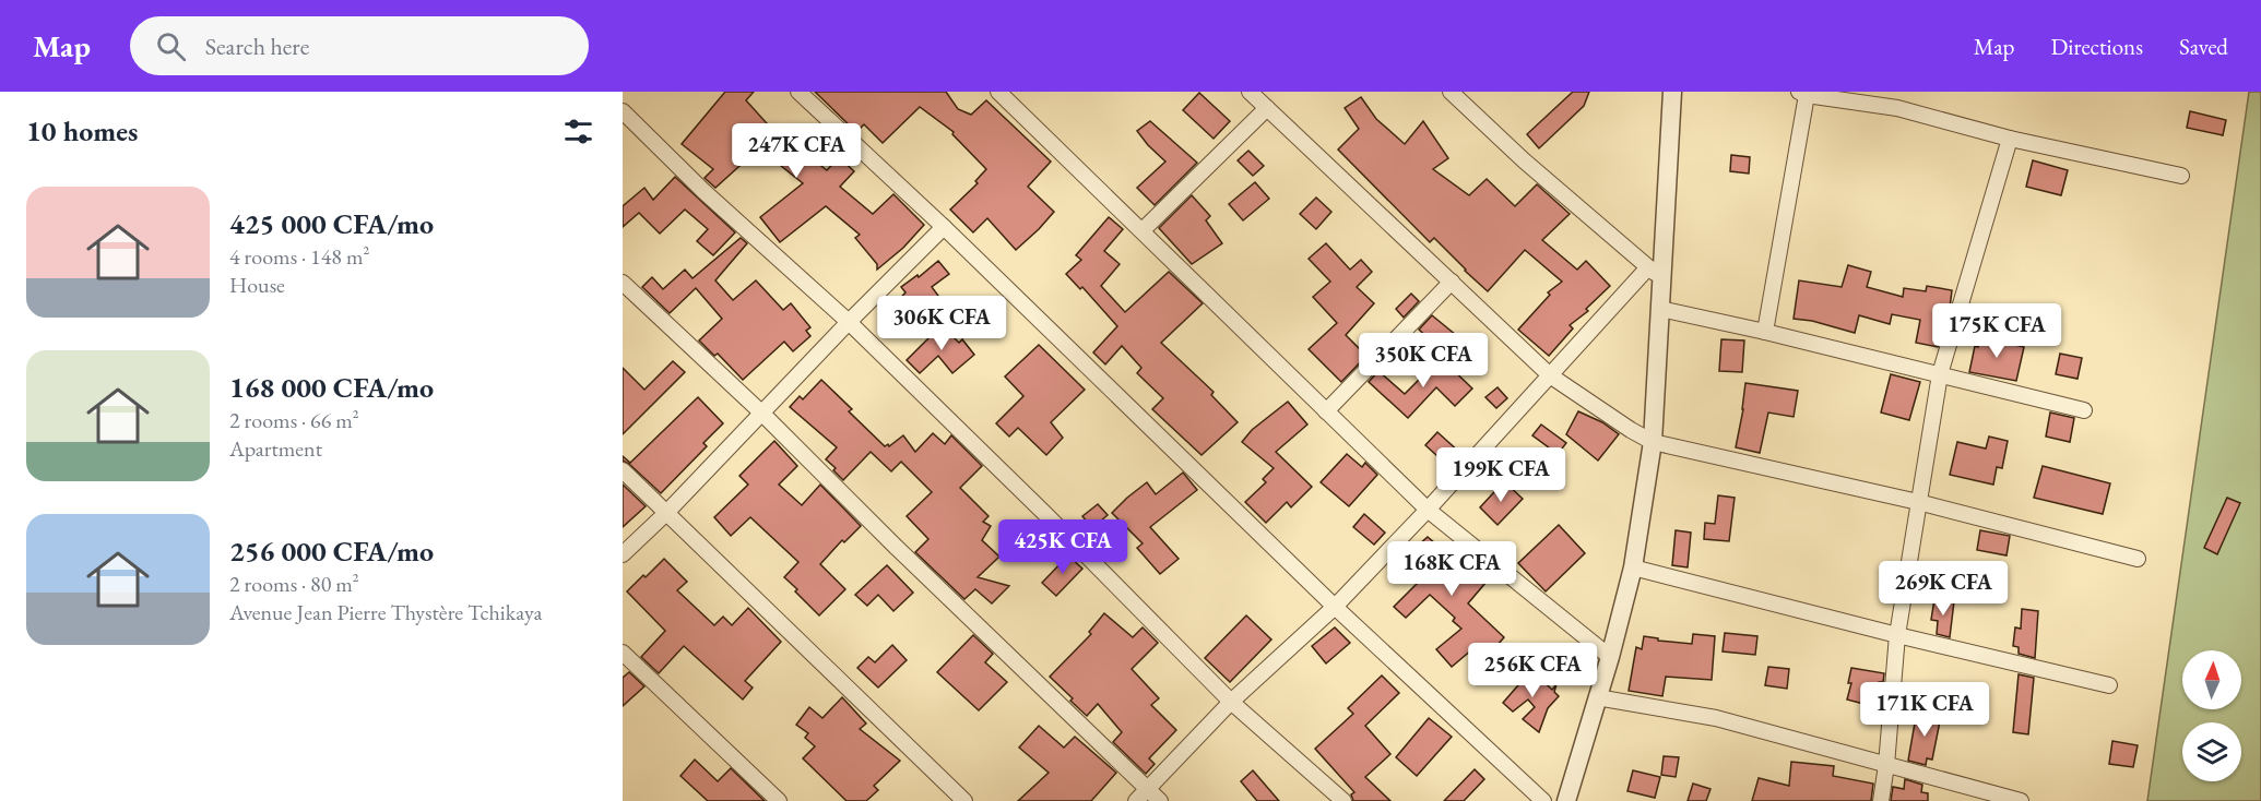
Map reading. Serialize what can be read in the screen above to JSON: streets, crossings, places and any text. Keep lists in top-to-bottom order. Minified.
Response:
{"north":"top","page":{"header":"Map","search":"Search here","nav":["Map","Directions","Saved"],"heading":"10 homes","price":["247K CFA","306K CFA","175K CFA","350K CFA","199K CFA","425K CFA","168K CFA","269K CFA","256K CFA","171K CFA"],"list":[{"name":"425 000 CFA/mo","note":"4 rooms · 148 m² · House"},{"name":"168 000 CFA/mo","note":"2 rooms · 66 m² · Apartment"},{"name":"256 000 CFA/mo","note":"2 rooms · 80 m² · Avenue Jean Pierre Thystère Tchikaya"}]}}
